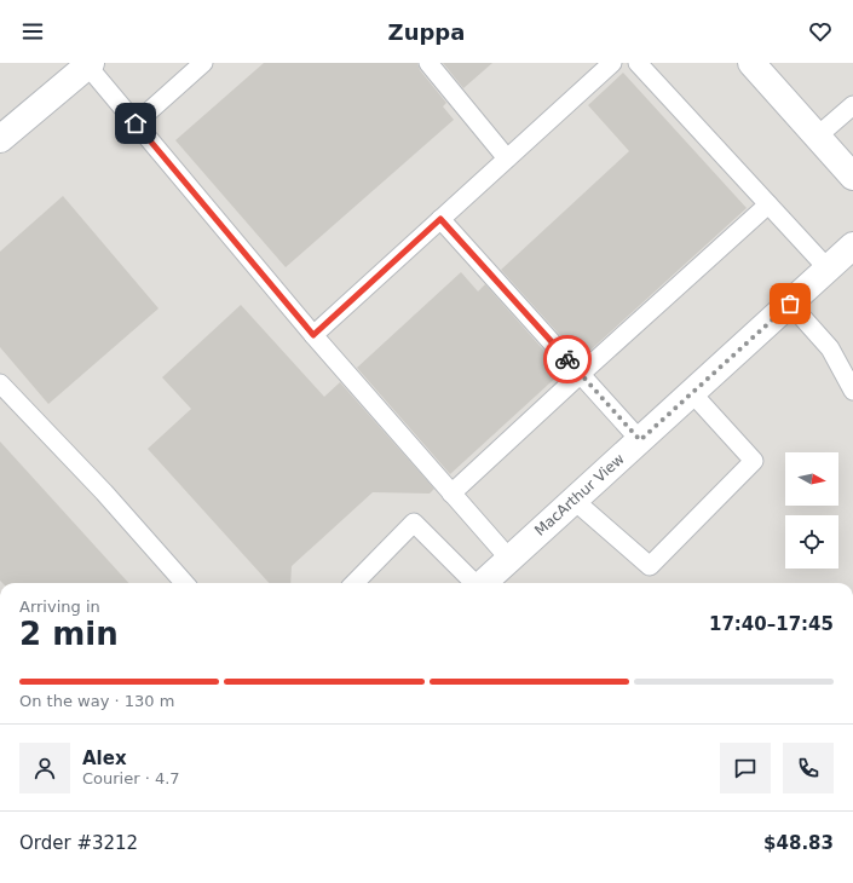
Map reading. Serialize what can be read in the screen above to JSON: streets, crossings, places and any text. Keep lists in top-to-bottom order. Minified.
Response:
{"streets":{"street":["MacArthur View"]},"north":"right","page":{"header":"Zuppa","heading":["2 min","Arriving in","17:40–17:45"],"panel":["Alex","Courier · 4.7","Order #3212","$48.83"],"bar":"On the way · 130 m"}}
